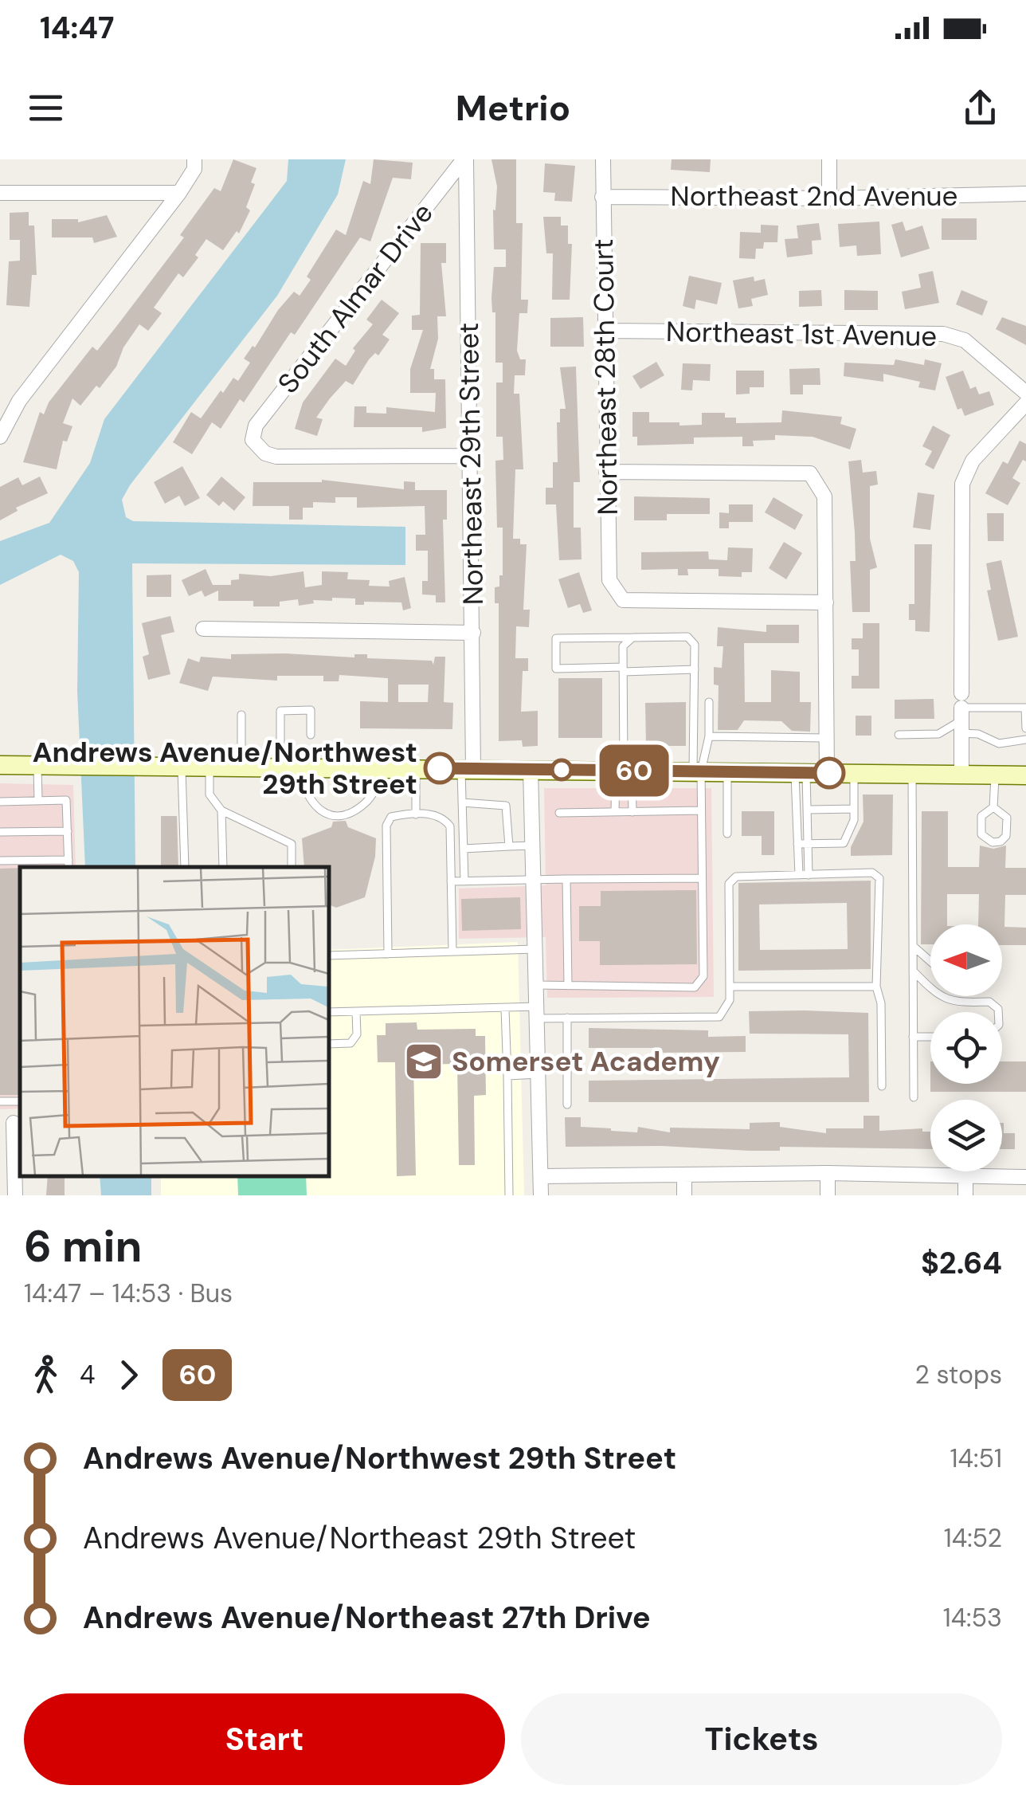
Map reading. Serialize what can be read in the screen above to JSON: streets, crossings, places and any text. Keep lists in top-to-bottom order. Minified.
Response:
{"streets":{"street":["Northeast 2nd Avenue","South Almar Drive","Northeast 1st Avenue","Northeast 28th Court","Northeast 29th Street"]},"crossings":[["Northeast 2nd Avenue","Northeast 28th Court"],["South Almar Drive","Northeast 29th Street"],["Northeast 1st Avenue","Northeast 28th Court"]],"places":{"other":["Andrews Avenue/Northwest 29th Street"],"school or university":["Somerset Academy"]},"lines":["bus line 60"],"north":"left","page":{"status":"14:47","header":"Metrio","on_map":"60","heading":["6 min","14:47 – 14:53 · Bus","$2.64"],"legs":["4","60","2 stops"],"list":[{"name":"Andrews Avenue/Northwest 29th Street","value":"14:51"},{"name":"Andrews Avenue/Northeast 29th Street","value":"14:52"},{"name":"Andrews Avenue/Northeast 27th Drive","value":"14:53"}],"buttons":["Start","Tickets"]}}
